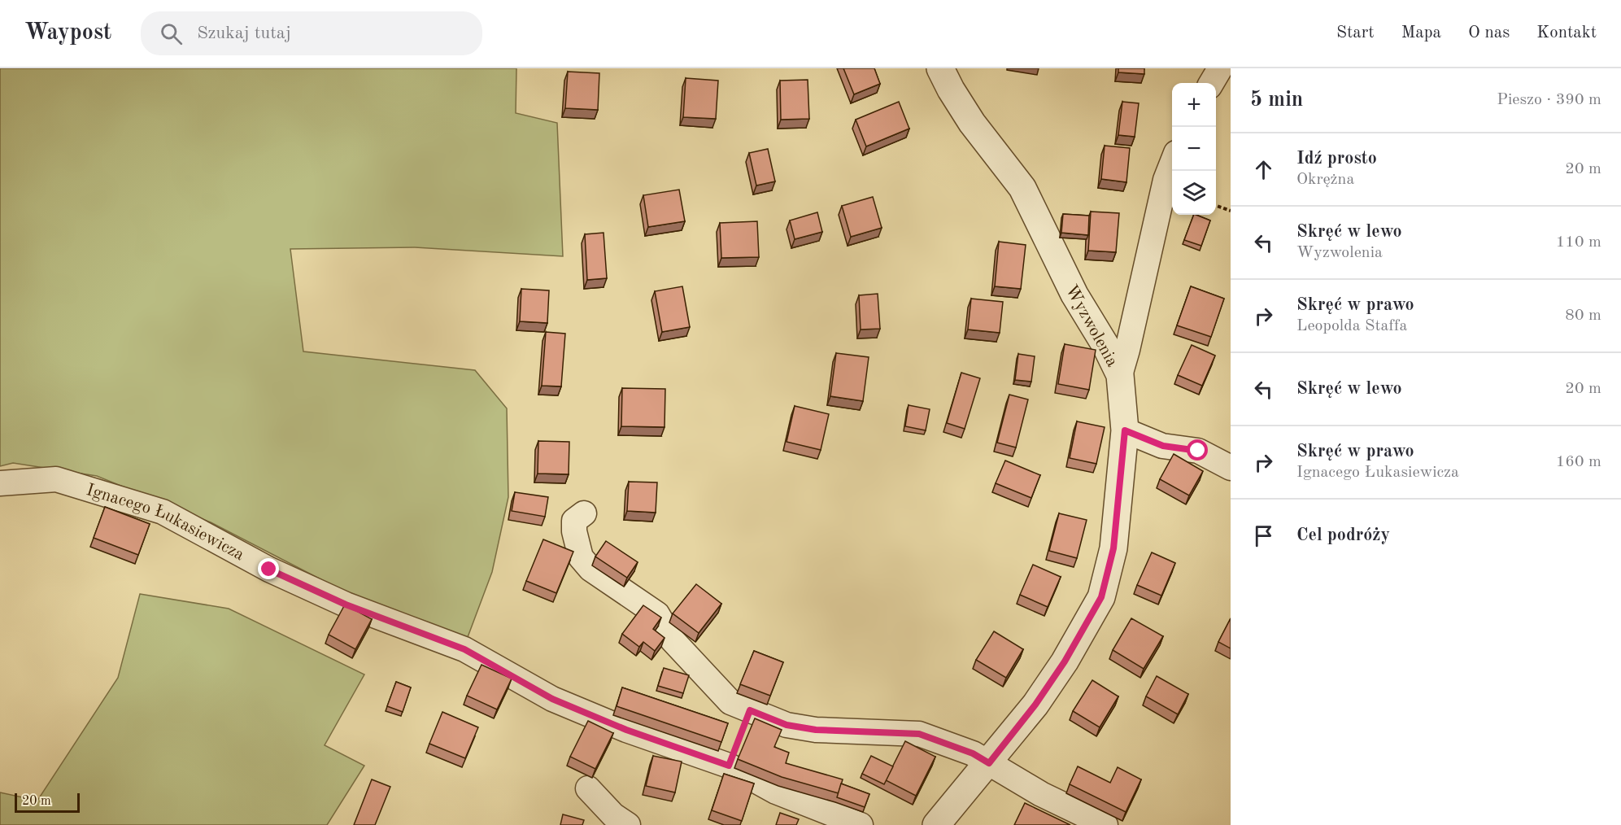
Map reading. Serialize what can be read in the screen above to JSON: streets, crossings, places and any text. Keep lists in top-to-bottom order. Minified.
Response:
{"streets":{"street":["Wyzwolenia","Ignacego Łukasiewicza"]},"scale_bar":"20 m","page":{"header":"Waypost","search":"Szukaj tutaj","nav":["Start","Mapa","O nas","Kontakt"],"heading":["5 min","Pieszo · 390 m"],"map_buttons":["+","−"],"list":[["Idź prosto","Okrężna","20 m"],["Skręć w lewo","Wyzwolenia","110 m"],["Skręć w prawo","Leopolda Staffa","80 m"],["Skręć w lewo","20 m"],["Skręć w prawo","Ignacego Łukasiewicza","160 m"],"Cel podróży"],"scale":"20 m"}}
